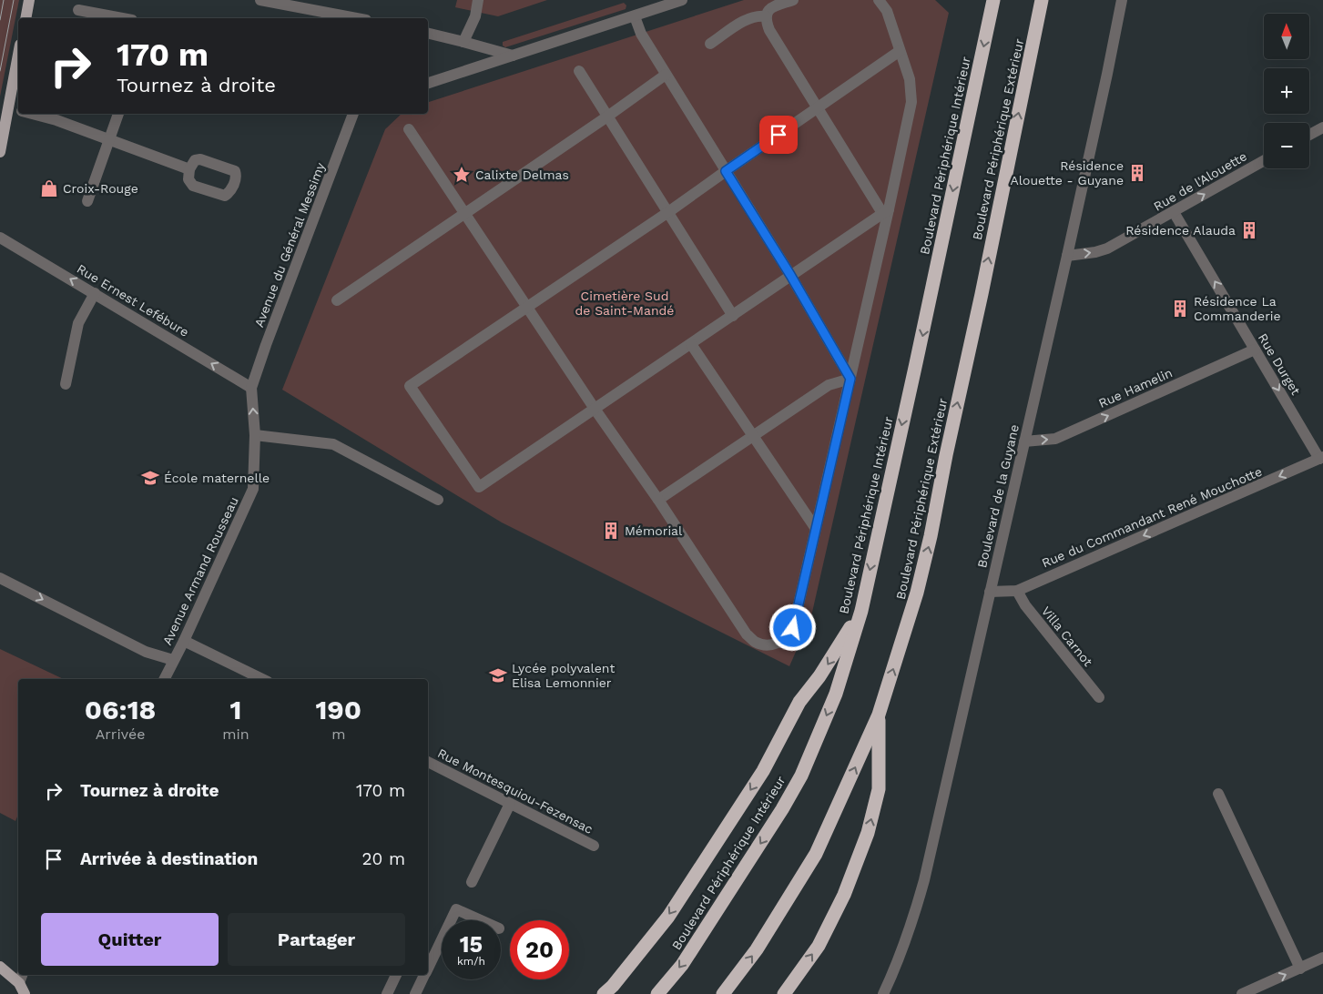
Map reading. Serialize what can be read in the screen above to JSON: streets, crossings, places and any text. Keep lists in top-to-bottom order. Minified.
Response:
{"streets":{"highway":["Boulevard Périphérique Extérieur","Boulevard Périphérique Intérieur"],"street":["Rue de l'Alouette","Avenue du Général Messimy","Rue Ernest Lefébure","Rue Durget","Rue Hamelin","Boulevard de la Guyane","Rue du Commandant René Mouchotte","Avenue Armand Rousseau","Villa Carnot","Rue Montesquiou-Fezensac"]},"crossings":[["Rue de l'Alouette","Rue Durget"],["Rue de l'Alouette","Boulevard de la Guyane"],["Avenue du Général Messimy","Rue Ernest Lefébure"],["Avenue du Général Messimy","Avenue Armand Rousseau"],["Rue Ernest Lefébure","Avenue Armand Rousseau"],["Rue Durget","Rue Hamelin"],["Rue Durget","Rue du Commandant René Mouchotte"],["Rue Hamelin","Boulevard de la Guyane"],["Boulevard de la Guyane","Rue du Commandant René Mouchotte"],["Rue du Commandant René Mouchotte","Villa Carnot"]],"one_way":["Rue de l'Alouette","Rue Ernest Lefébure","Rue Hamelin","Rue du Commandant René Mouchotte"],"parks":["Cimetière Sud de Saint-Mandé"],"places":{"building":["Résidence Alouette - Guyane","Résidence Alauda","Résidence La Commanderie","Mémorial"],"place":["Calixte Delmas"],"shop":["Croix-Rouge"],"school or university":["École maternelle","Lycée polyvalent Elisa Lemonnier"]},"north":"top","page":{"map_buttons":["+","−"],"turn":["170 m","Tournez à droite"],"eta":["06:18","Arrivée","1","min","190","m"],"list":[{"name":"Tournez à droite","value":"170 m"},{"name":"Arrivée à destination","value":"20 m"}],"buttons":["Quitter","Partager"],"speed":"15 km/h","limit":"20"}}
